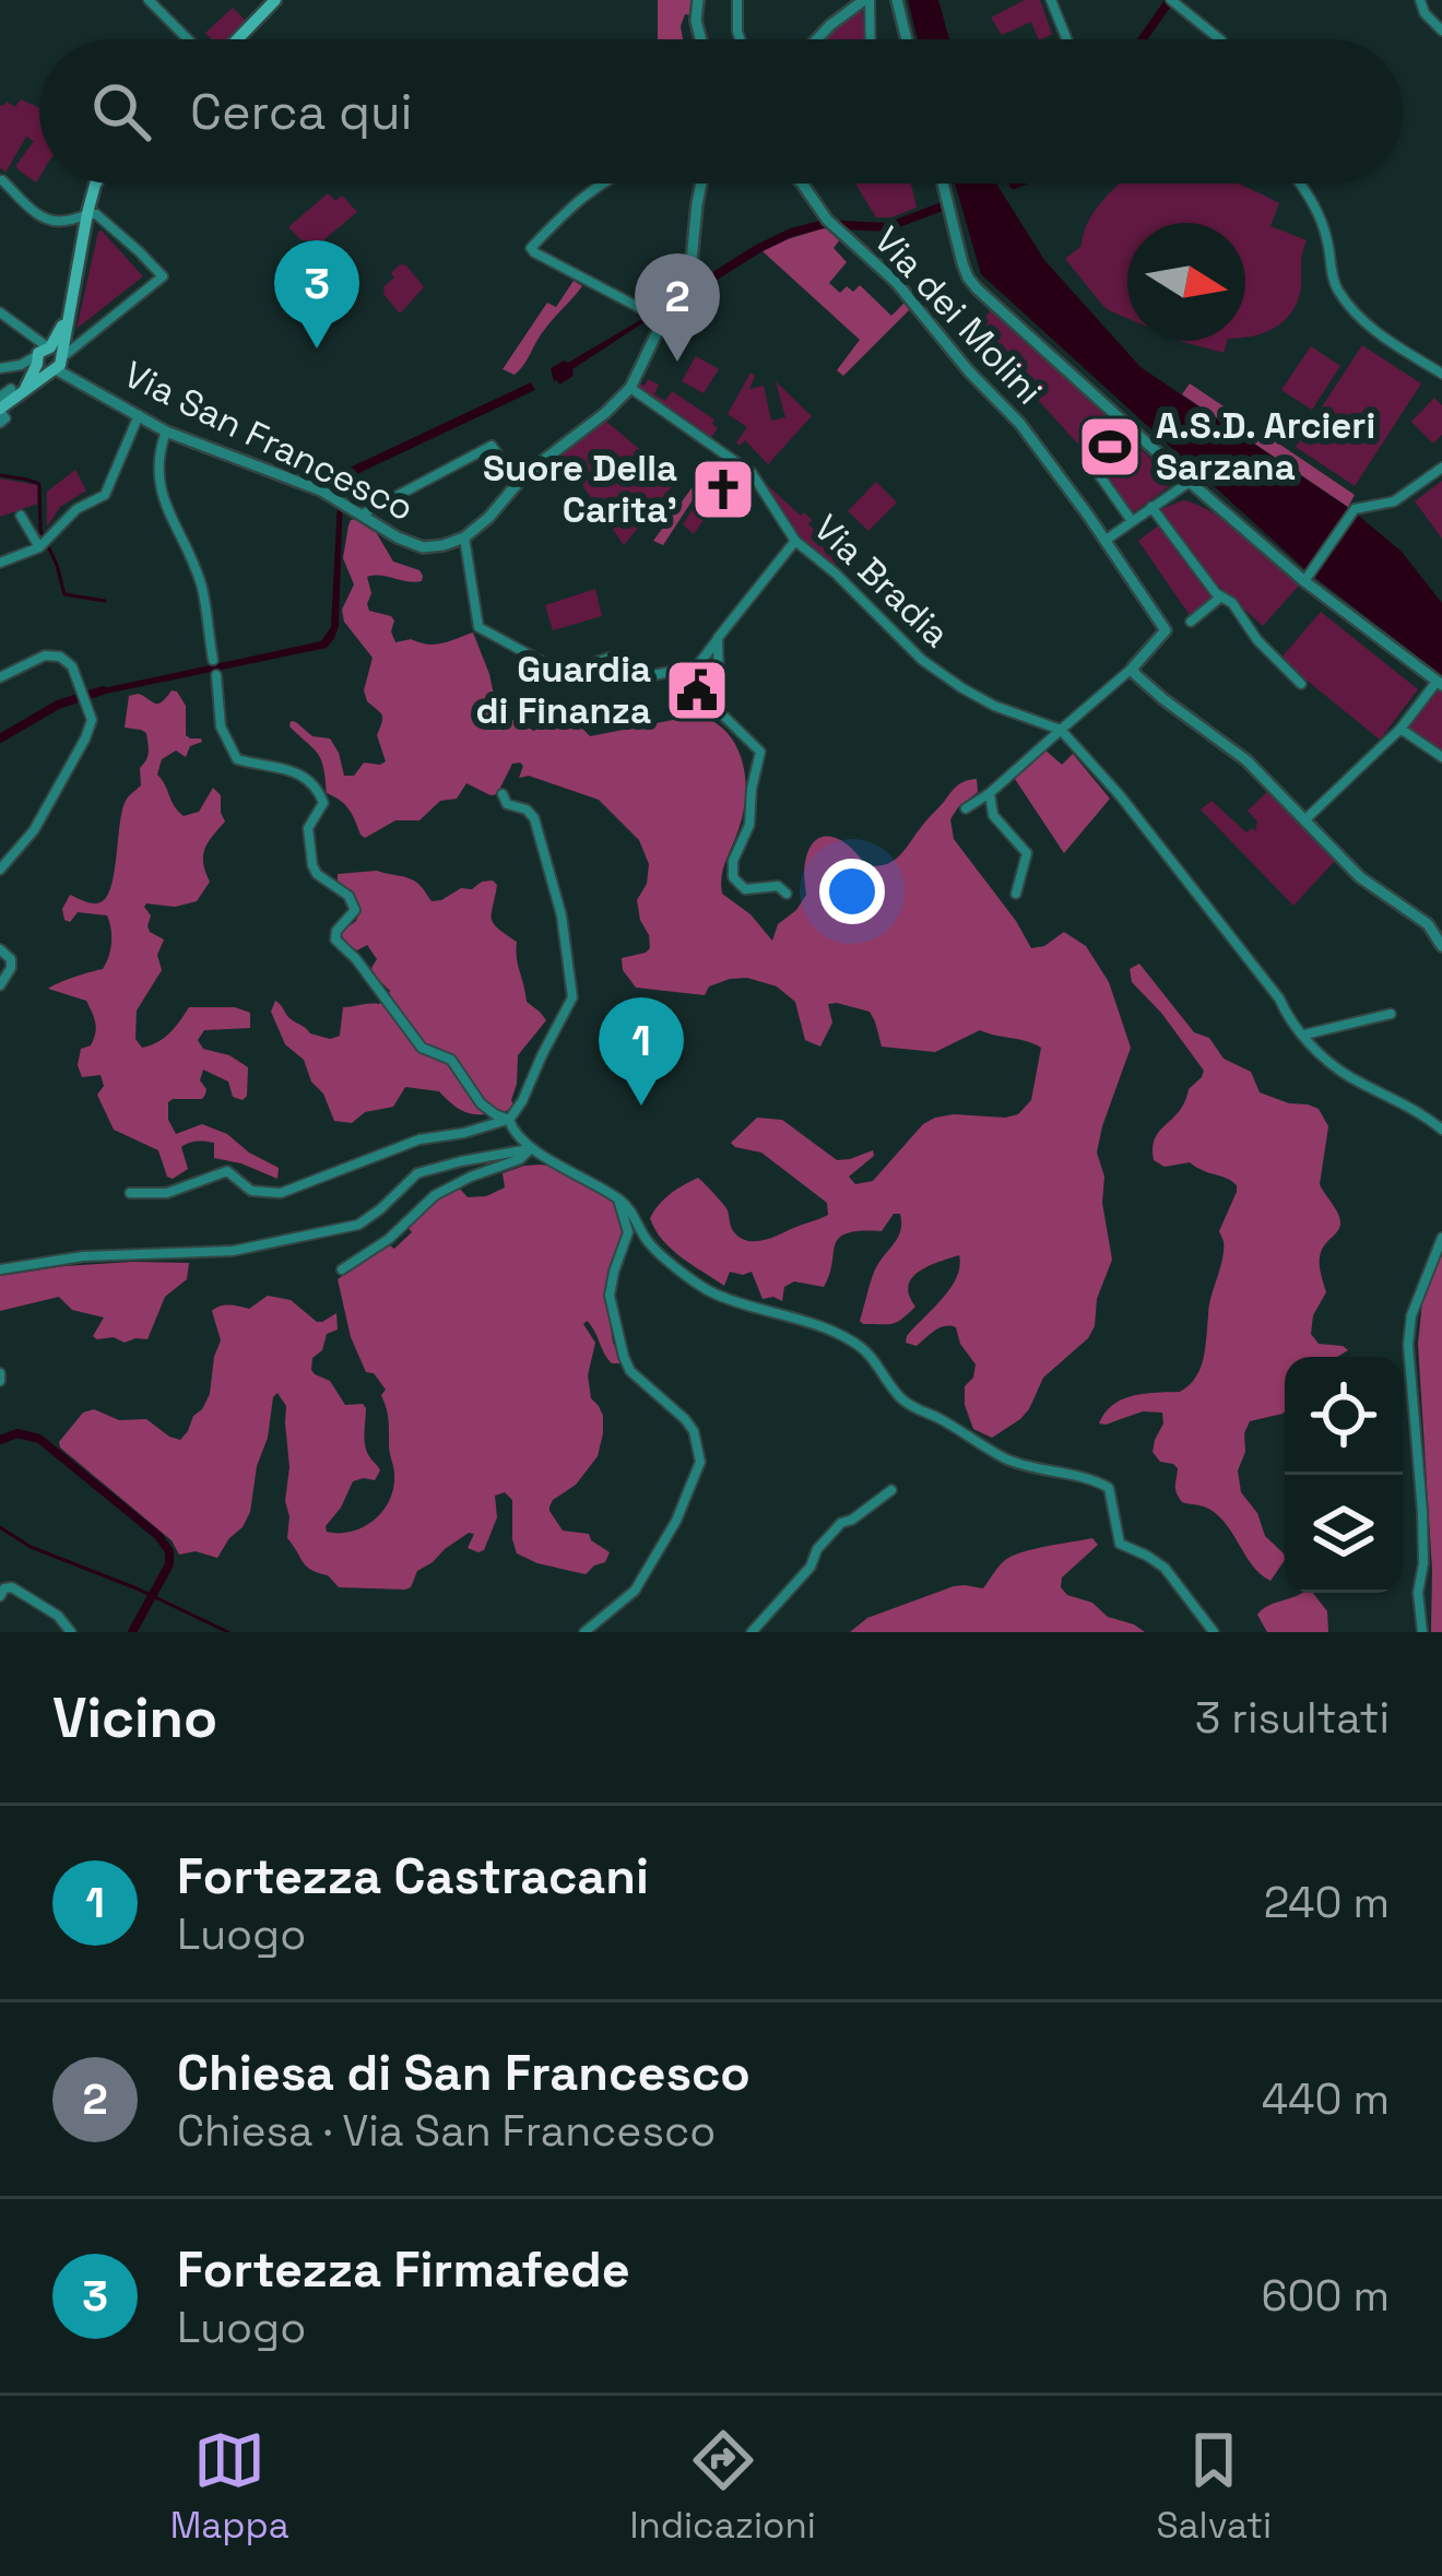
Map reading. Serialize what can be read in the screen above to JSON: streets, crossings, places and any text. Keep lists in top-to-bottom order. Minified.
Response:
{"streets":{"street":["Via dei Molini","Via San Francesco","Via Bradia"]},"places":{"sports":["A.S.D. Arcieri Sarzana"],"church":["Suore Della Carita'"],"public building":["Guardia di Finanza"]},"north":"right","page":{"search":"Cerca qui","pins":["3","2","1"],"heading":["Vicino","3 risultati"],"list":[{"mark":"1","name":"Fortezza Castracani","note":"Luogo","value":"240 m"},{"mark":"2","name":"Chiesa di San Francesco","note":"Chiesa · Via San Francesco","value":"440 m"},{"mark":"3","name":"Fortezza Firmafede","note":"Luogo","value":"600 m"}],"nav":["Mappa","Indicazioni","Salvati"]}}
